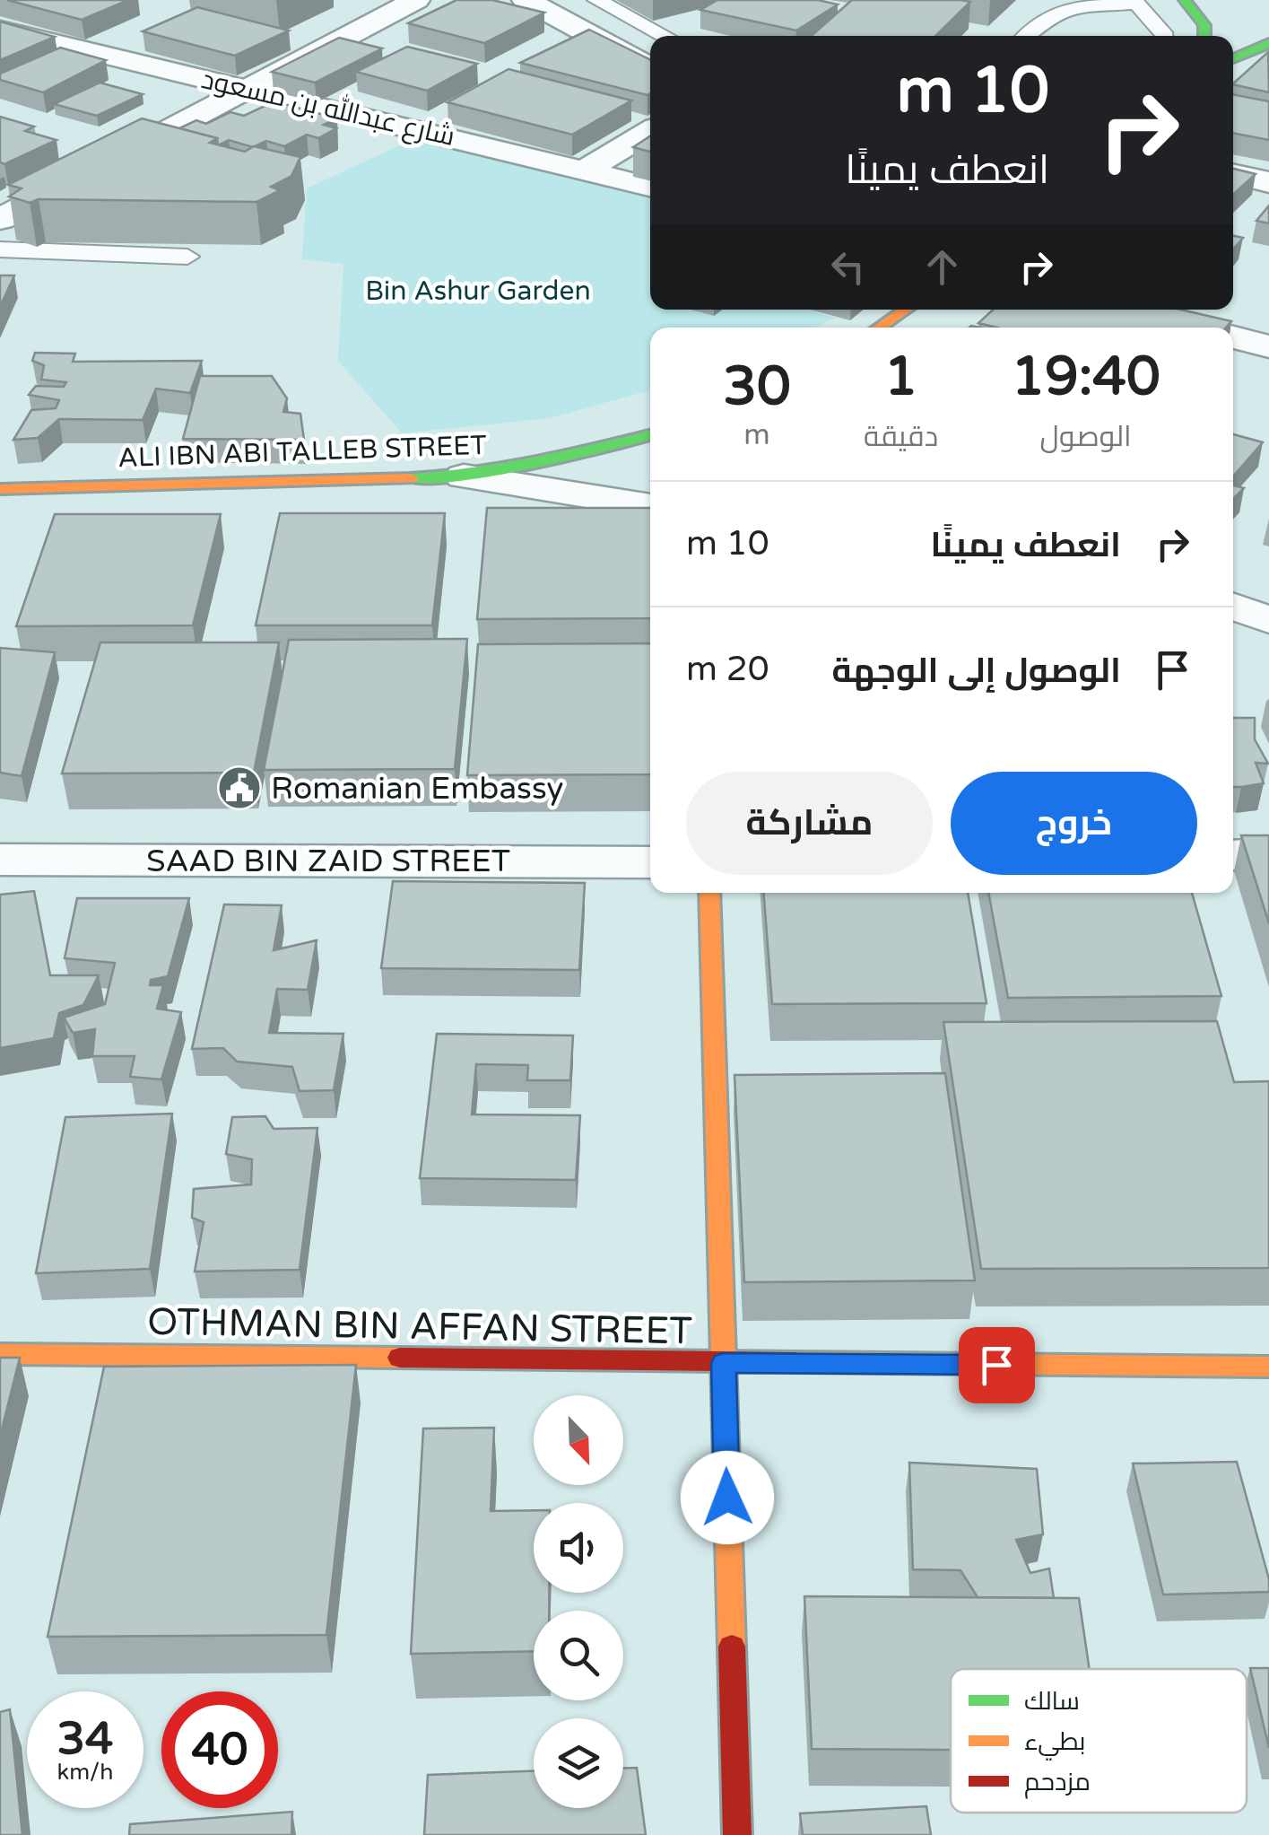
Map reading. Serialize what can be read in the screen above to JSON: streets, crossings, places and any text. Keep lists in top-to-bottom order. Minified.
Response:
{"streets":{"street":["شارع عبدالله بن مسعود","ALI IBN ABI TALLEB STREET","SAAD BIN ZAID STREET","OTHMAN BIN AFFAN STREET"]},"parks":["Bin Ashur Garden"],"places":{"public building":["Romanian Embassy"]},"legend":["سالك","بطيء","مزدحم"],"north":"bottom right","page":{"turn":["10 m","انعطف يمينًا"],"eta":["19:40","الوصول","1","دقيقة","30","m"],"list":[{"name":"انعطف يمينًا","value":"10 m"},{"name":"الوصول إلى الوجهة","value":"20 m"}],"buttons":["خروج","مشاركة"],"speed":"34 km/h","limit":"40"}}
